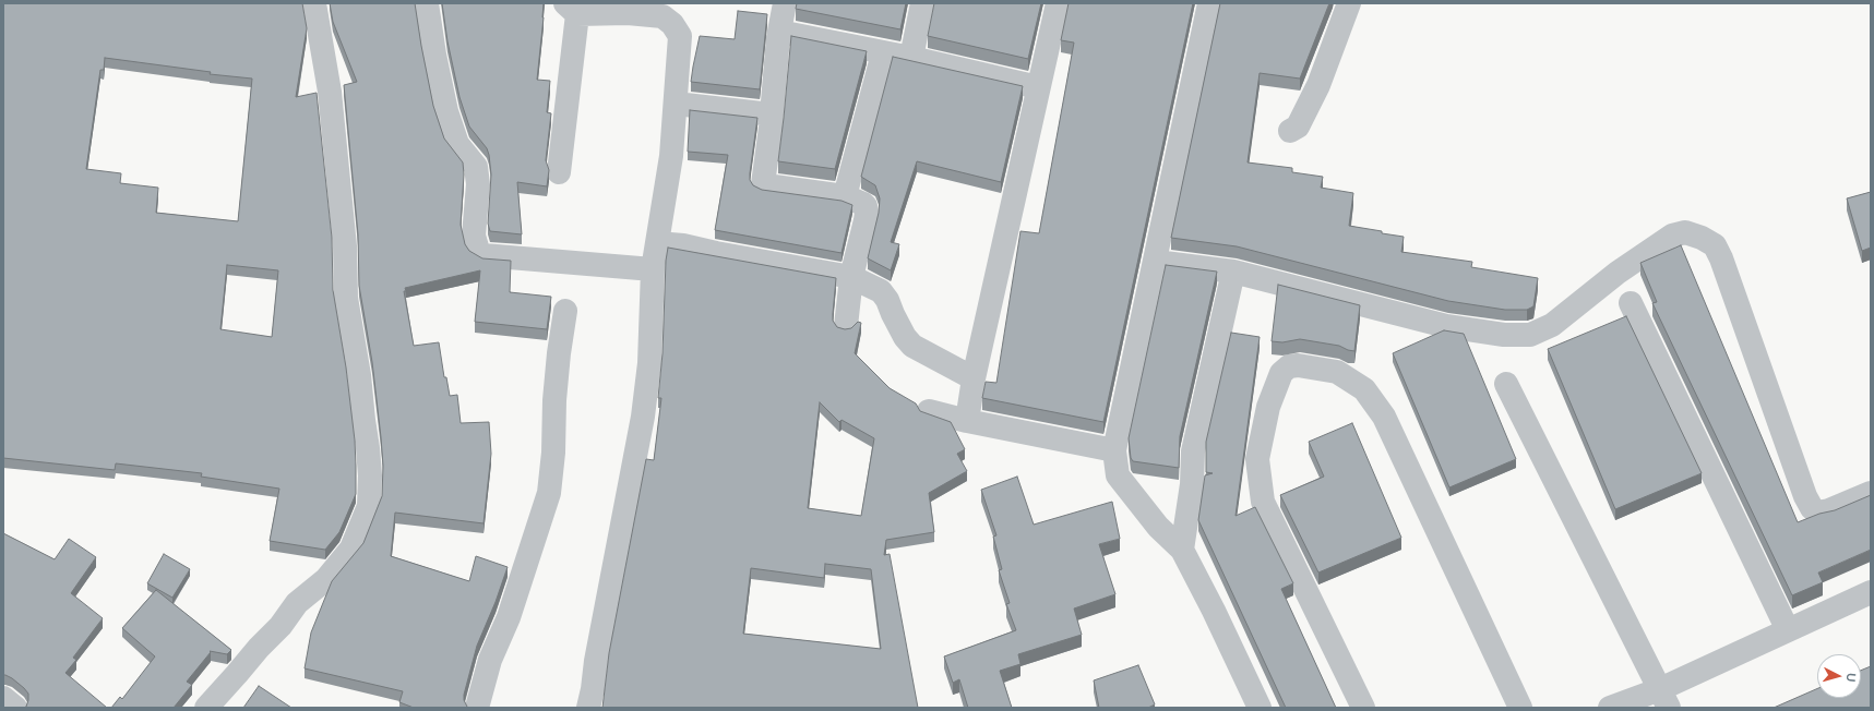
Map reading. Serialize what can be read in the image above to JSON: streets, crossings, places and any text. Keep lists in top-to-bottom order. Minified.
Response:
{"north":"right"}
